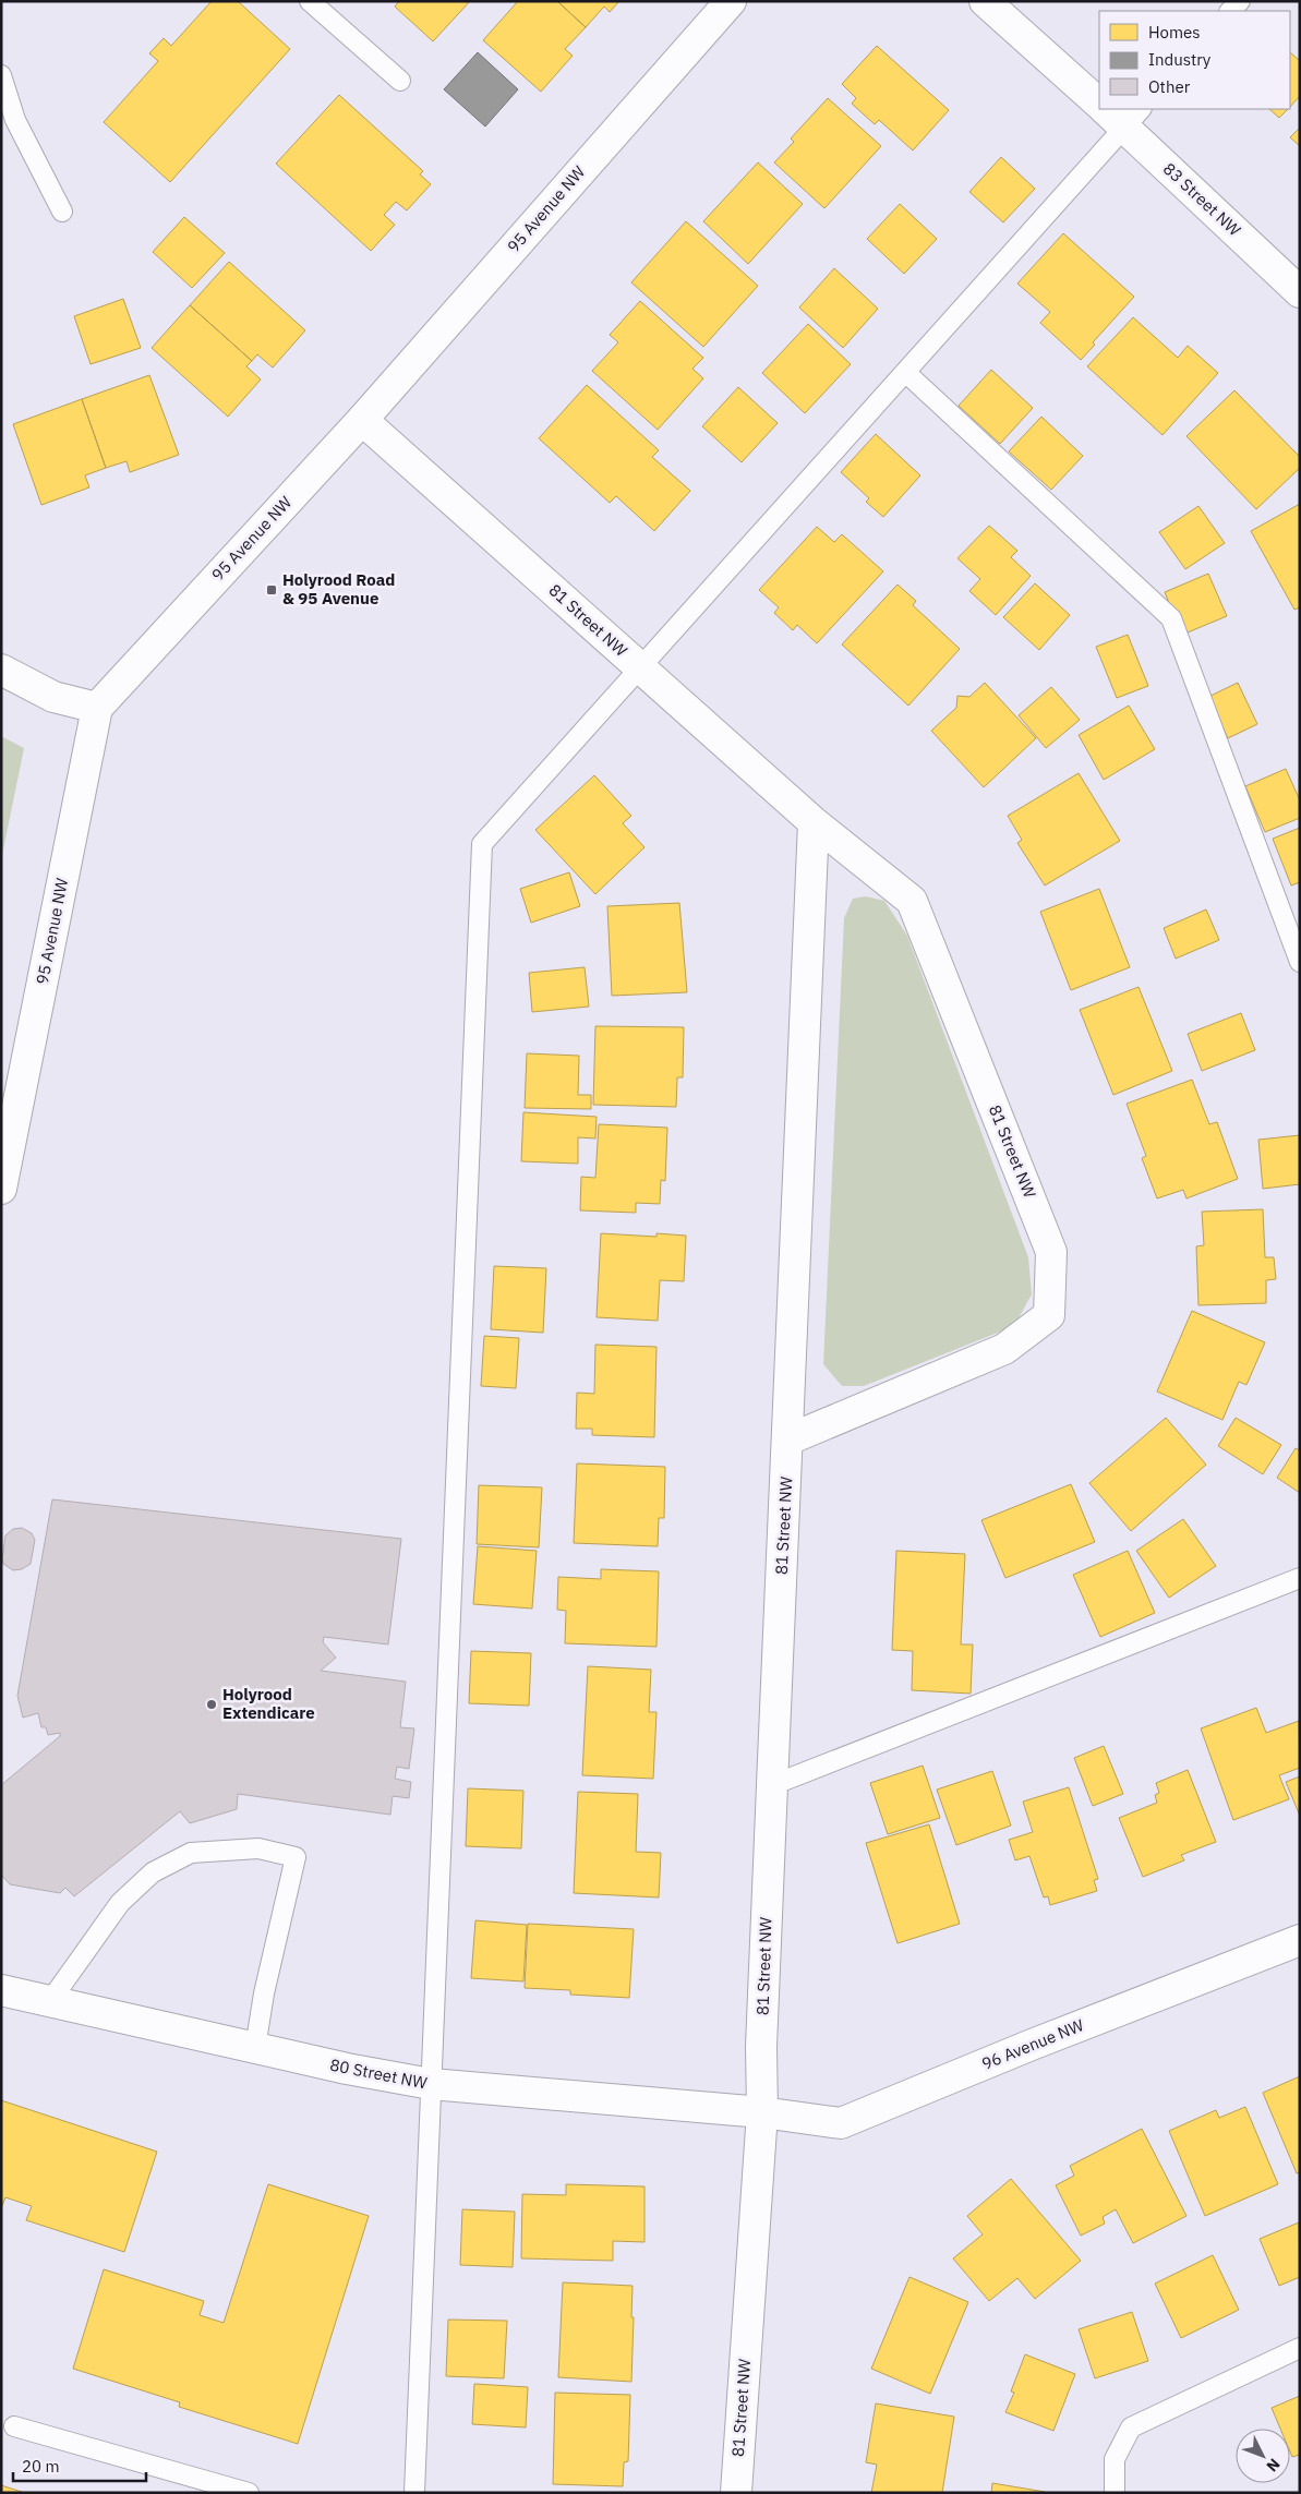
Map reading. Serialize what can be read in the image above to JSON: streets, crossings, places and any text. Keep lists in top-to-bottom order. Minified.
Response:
{"streets":{"street":["83 Street NW","95 Avenue NW","81 Street NW","96 Avenue NW","80 Street NW"]},"crossings":[["95 Avenue NW","81 Street NW"],["81 Street NW","96 Avenue NW"],["81 Street NW","80 Street NW"],["96 Avenue NW","80 Street NW"]],"places":{"transit":["Holyrood Road & 95 Avenue"],"other":["Holyrood Extendicare"]},"legend":["Homes","Industry","Other"],"scale_bar":"20 m","north":"bottom right"}
